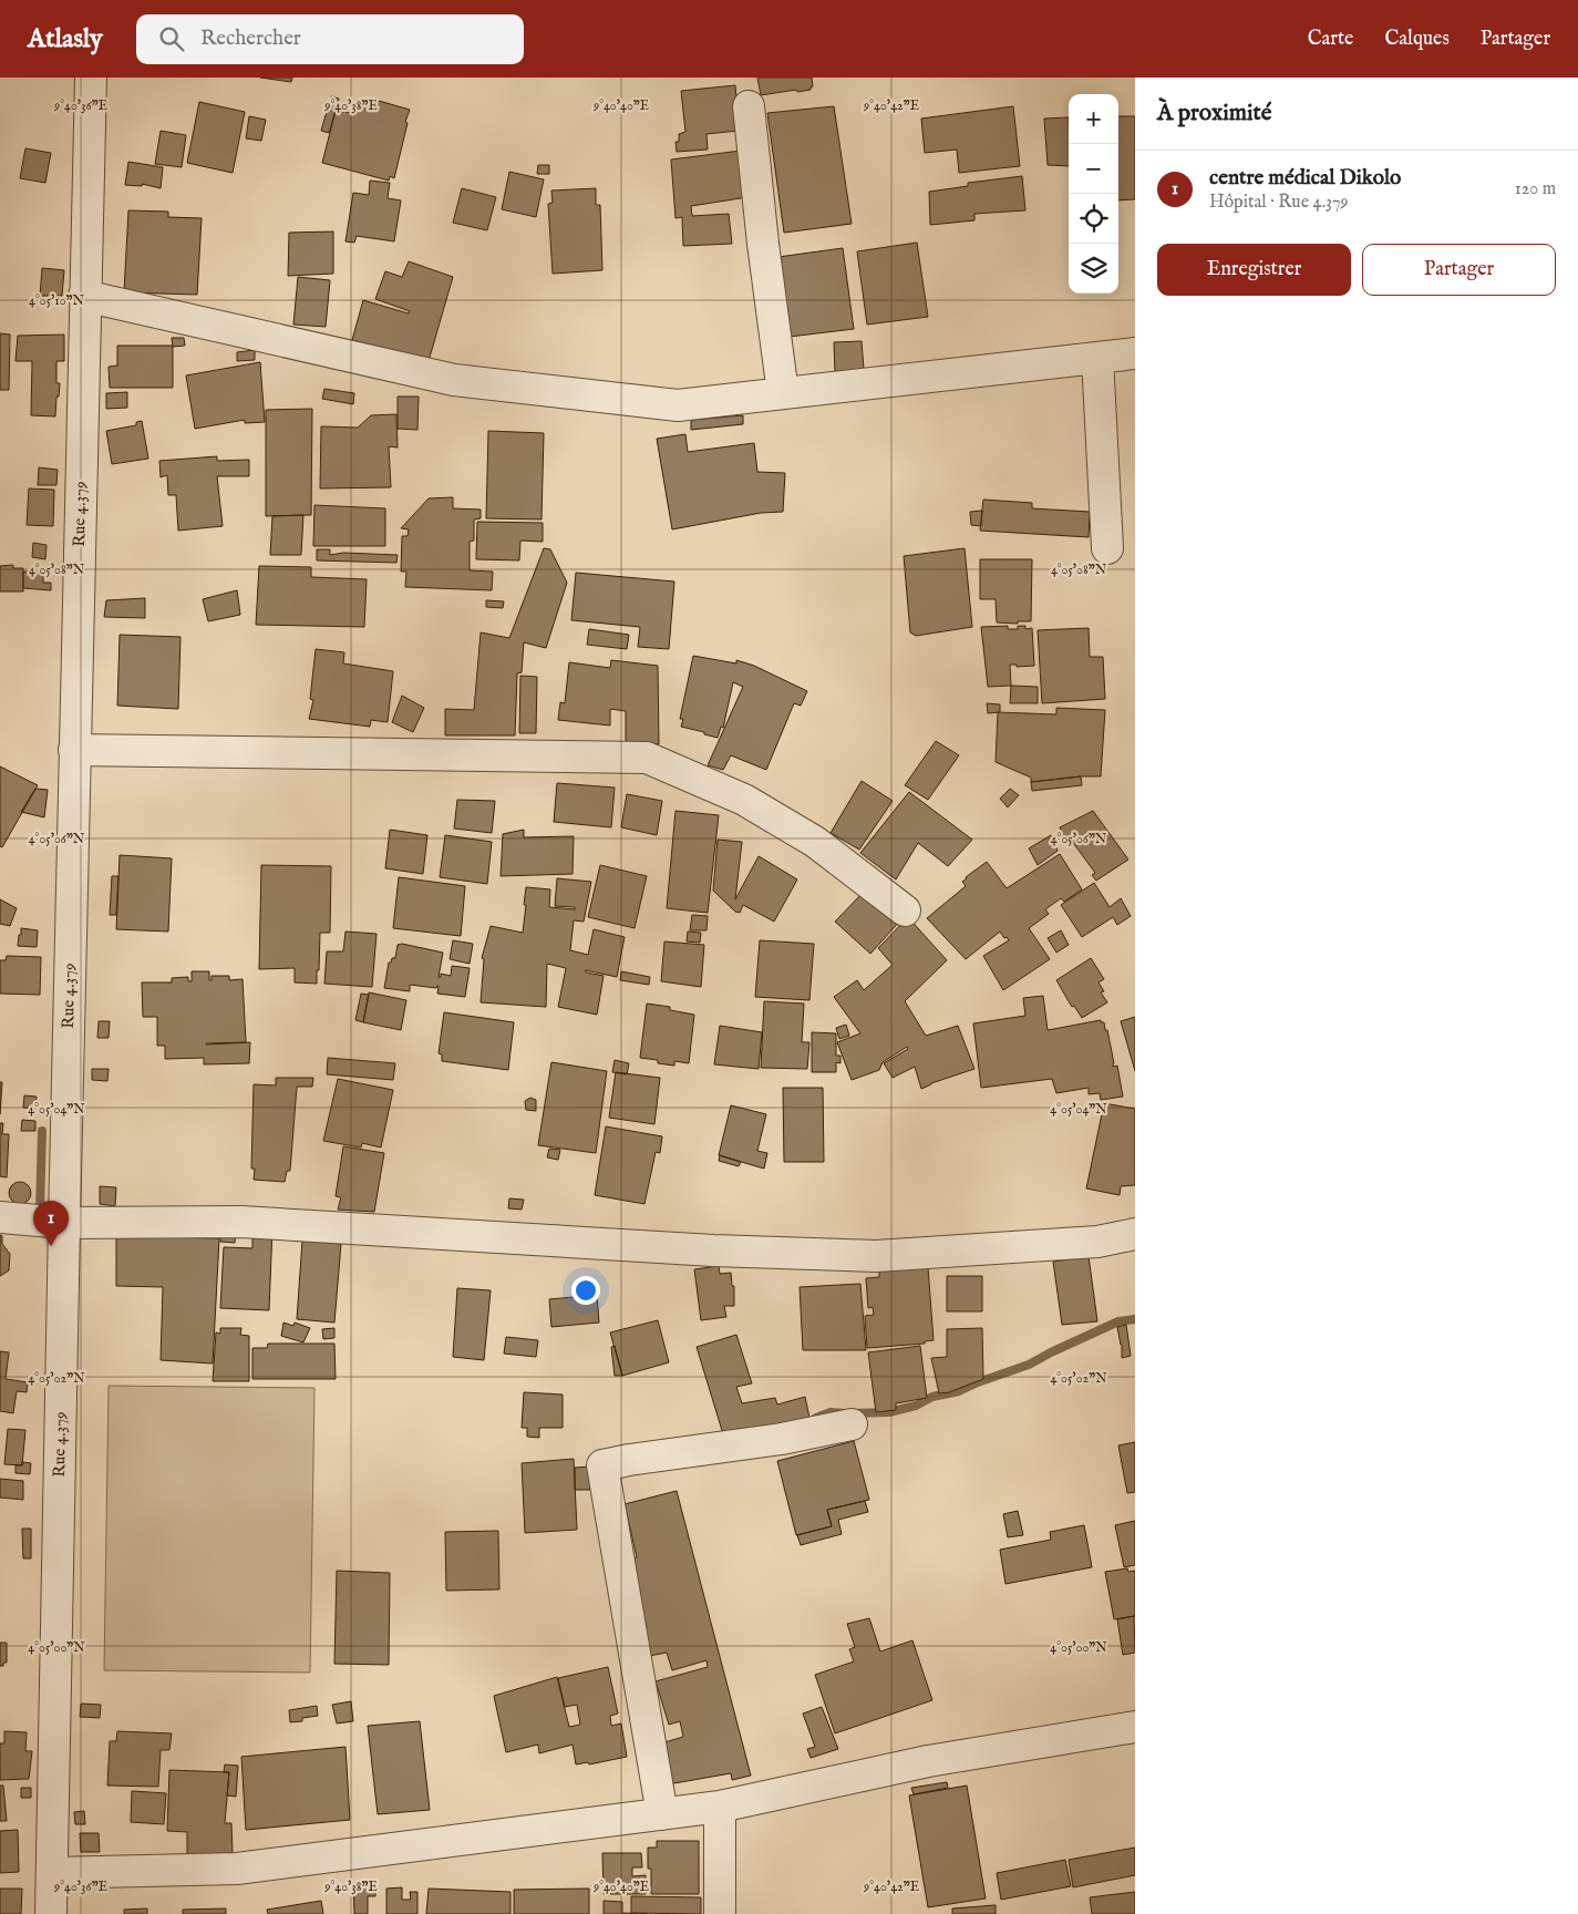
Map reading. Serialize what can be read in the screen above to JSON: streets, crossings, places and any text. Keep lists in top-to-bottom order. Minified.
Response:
{"streets":{"street":["Rue 4.379"]},"page":{"header":"Atlasly","search":"Rechercher","nav":["Carte","Calques","Partager"],"heading":"À proximité","map_buttons":["+","−"],"list":[{"mark":"1","name":"centre médical Dikolo","note":"Hôpital · Rue 4.379","value":"120 m"}],"buttons":["Enregistrer","Partager"],"pins":"1"},"coordinates":["9°40'36\"E","9°40'38\"E","9°40'40\"E","9°40'42\"E","4°05'10\"N","4°05'08\"N","4°05'06\"N","4°05'04\"N","4°05'02\"N","4°05'00\"N"]}
